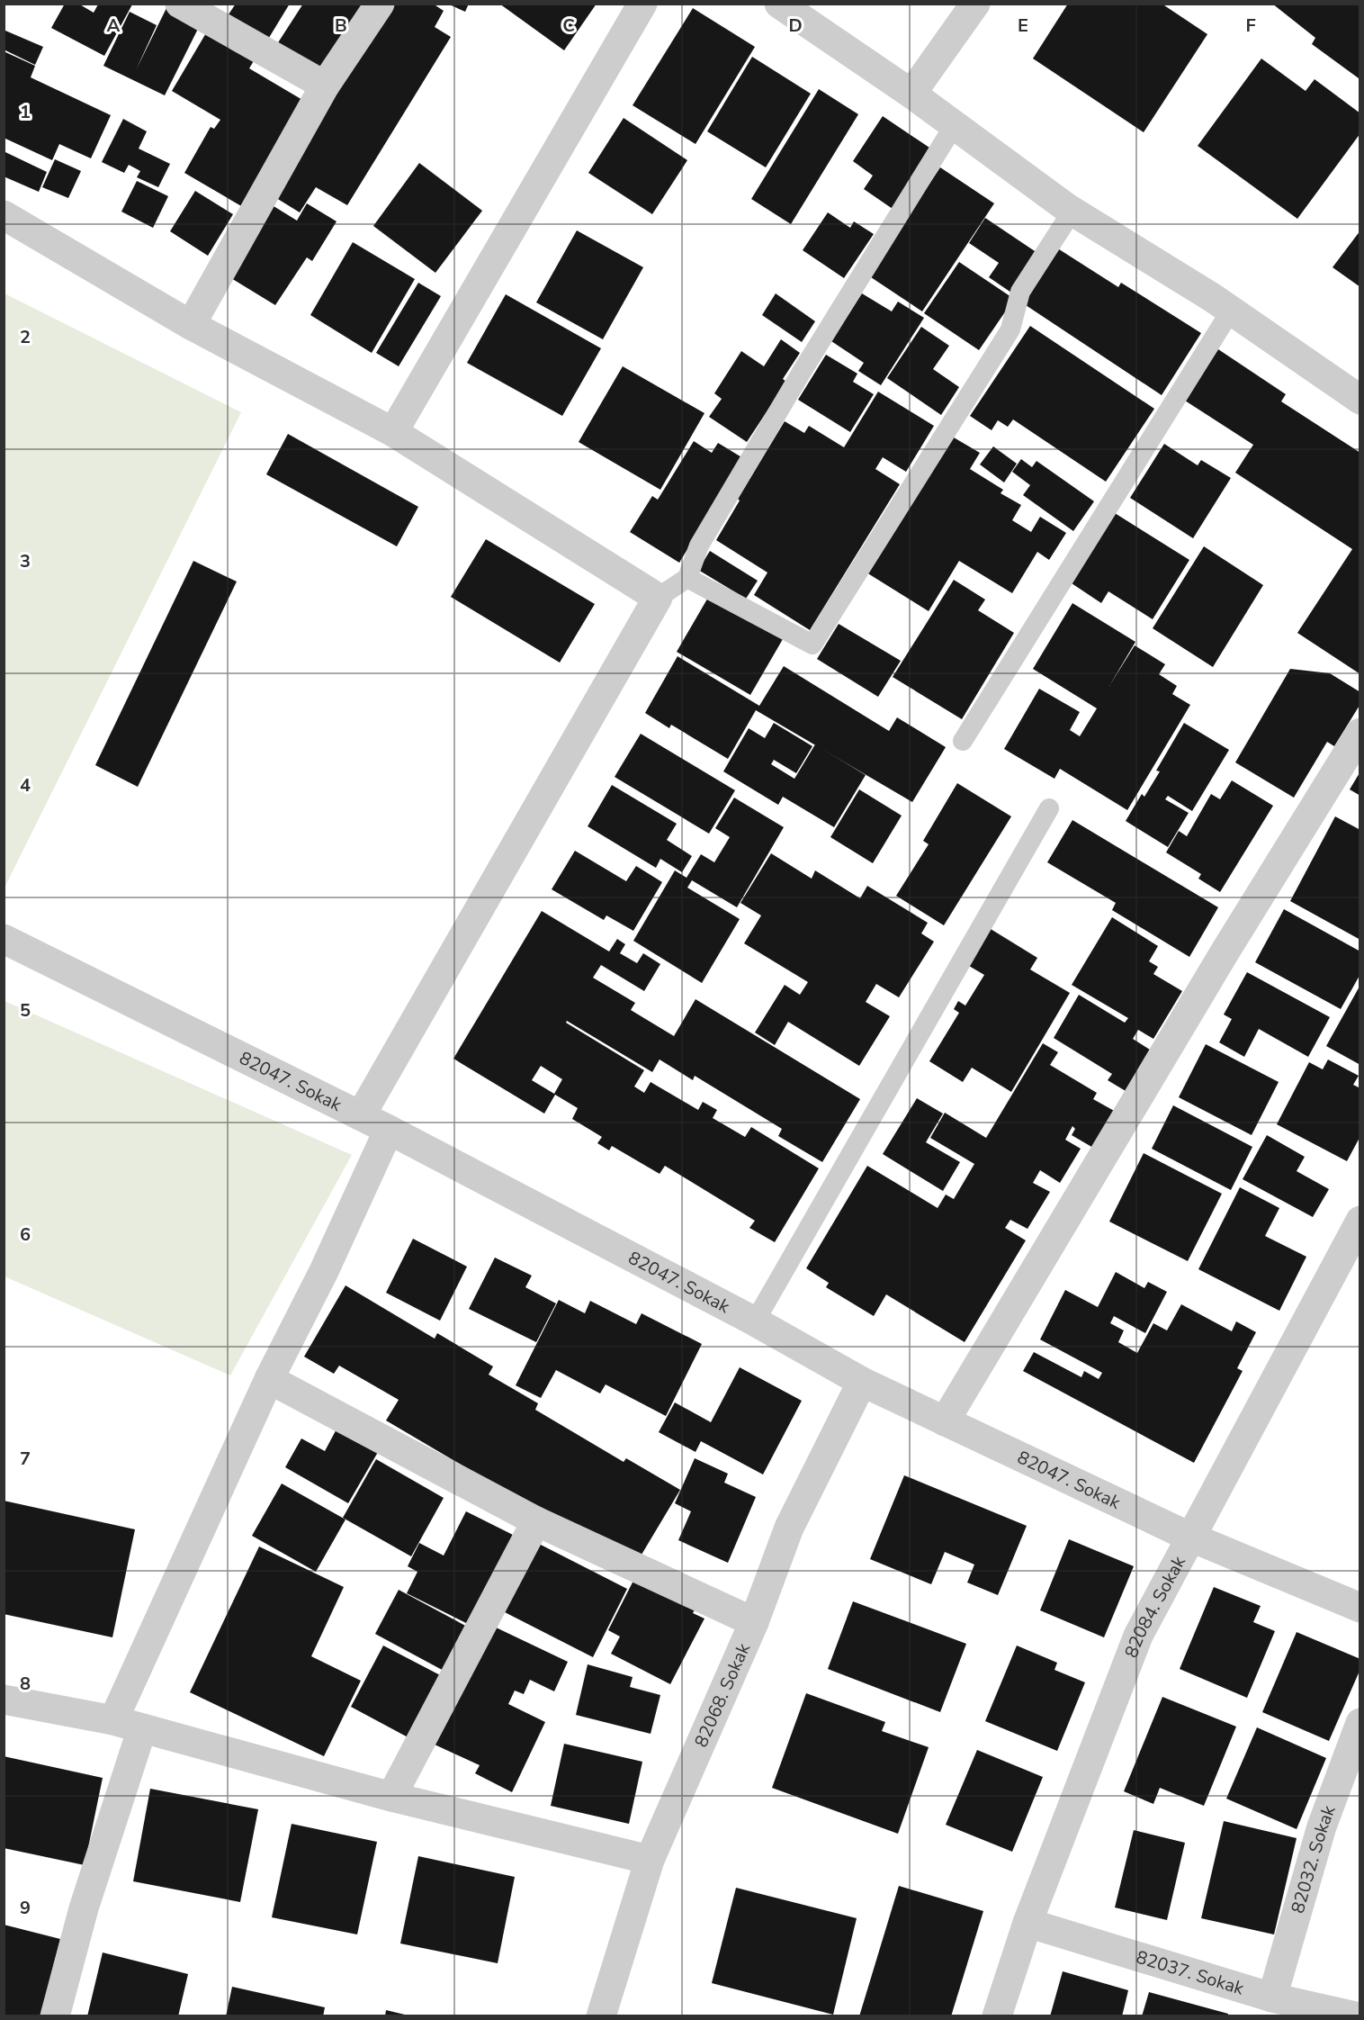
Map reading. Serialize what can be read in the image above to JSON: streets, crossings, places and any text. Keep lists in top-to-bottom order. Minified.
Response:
{"streets":{"street":["82047. Sokak","82084. Sokak","82068. Sokak","82032. Sokak","82037. Sokak"]},"crossings":[["82047. Sokak","82084. Sokak"],["82047. Sokak","82068. Sokak"],["82084. Sokak","82037. Sokak"],["82032. Sokak","82037. Sokak"]],"grid":{"columns":["A","B","C","D","E","F"],"rows":["1","2","3","4","5","6","7","8","9"]}}
